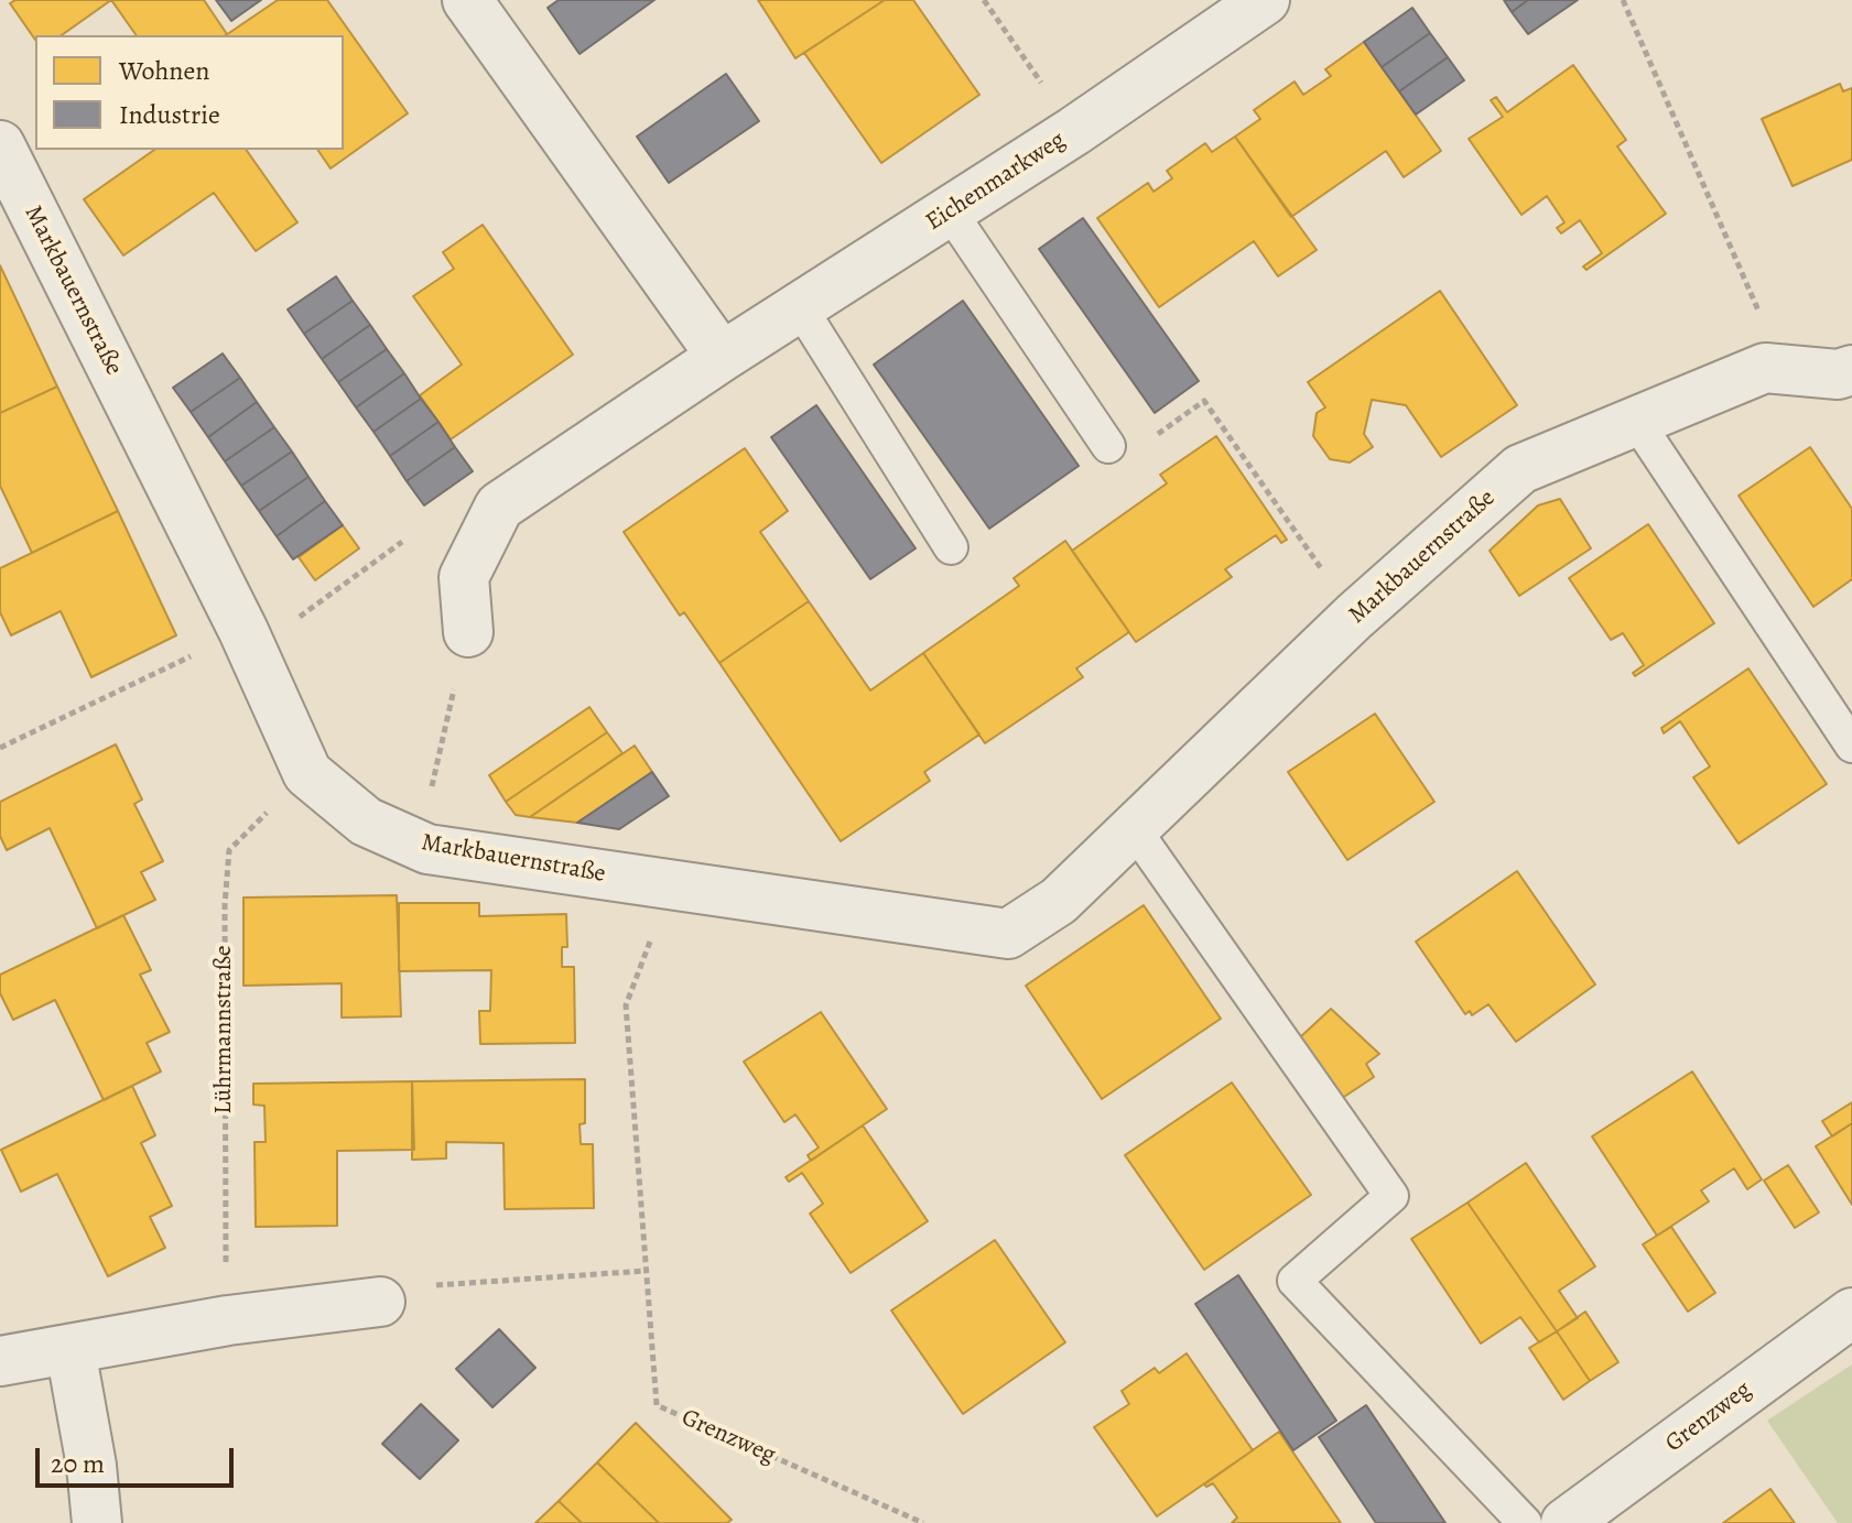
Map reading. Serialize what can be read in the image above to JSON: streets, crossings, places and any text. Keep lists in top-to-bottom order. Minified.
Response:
{"streets":{"street":["Eichenmarkweg","Markbauernstraße","Grenzweg"],"path":["Lührmannstraße"]},"crossings":[["Markbauernstraße","Lührmannstraße"],["Markbauernstraße","Grenzweg"]],"legend":["Wohnen","Industrie"],"scale_bar":"20 m"}
